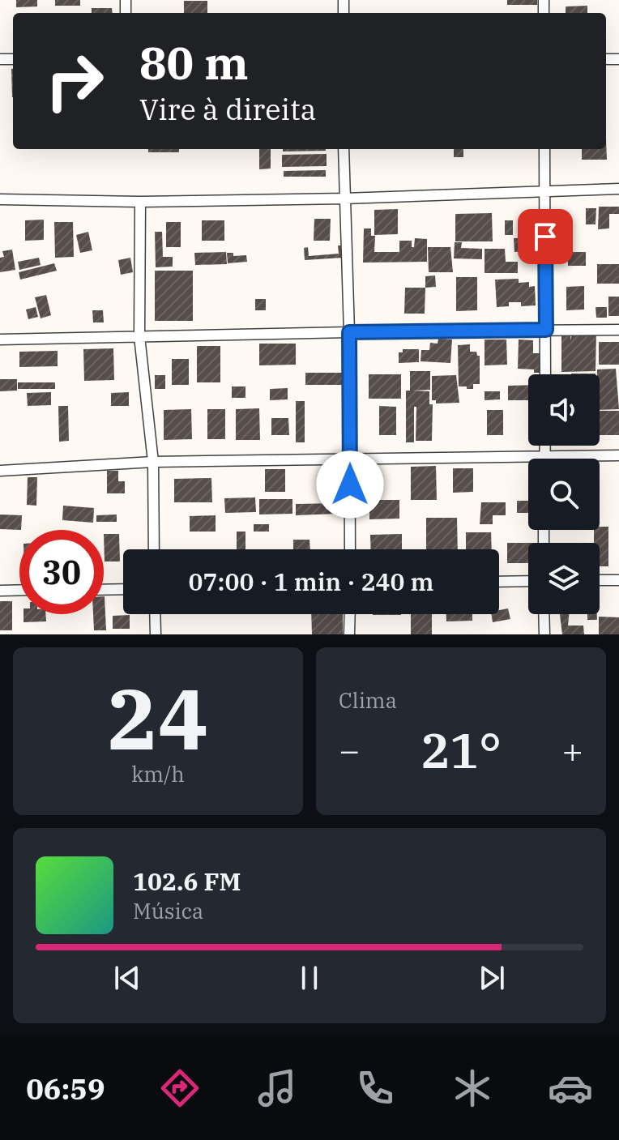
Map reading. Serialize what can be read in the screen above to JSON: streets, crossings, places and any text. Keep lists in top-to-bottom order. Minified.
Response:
{"page":{"turn":["80 m","Vire à direita"],"limit":"30","trip":"07:00 · 1 min · 240 m","tile":[["24","km/h"],"Clima"],"heat":["−","21°","+"],"song":["102.6 FM","Música"],"tabs":"06:59"}}
